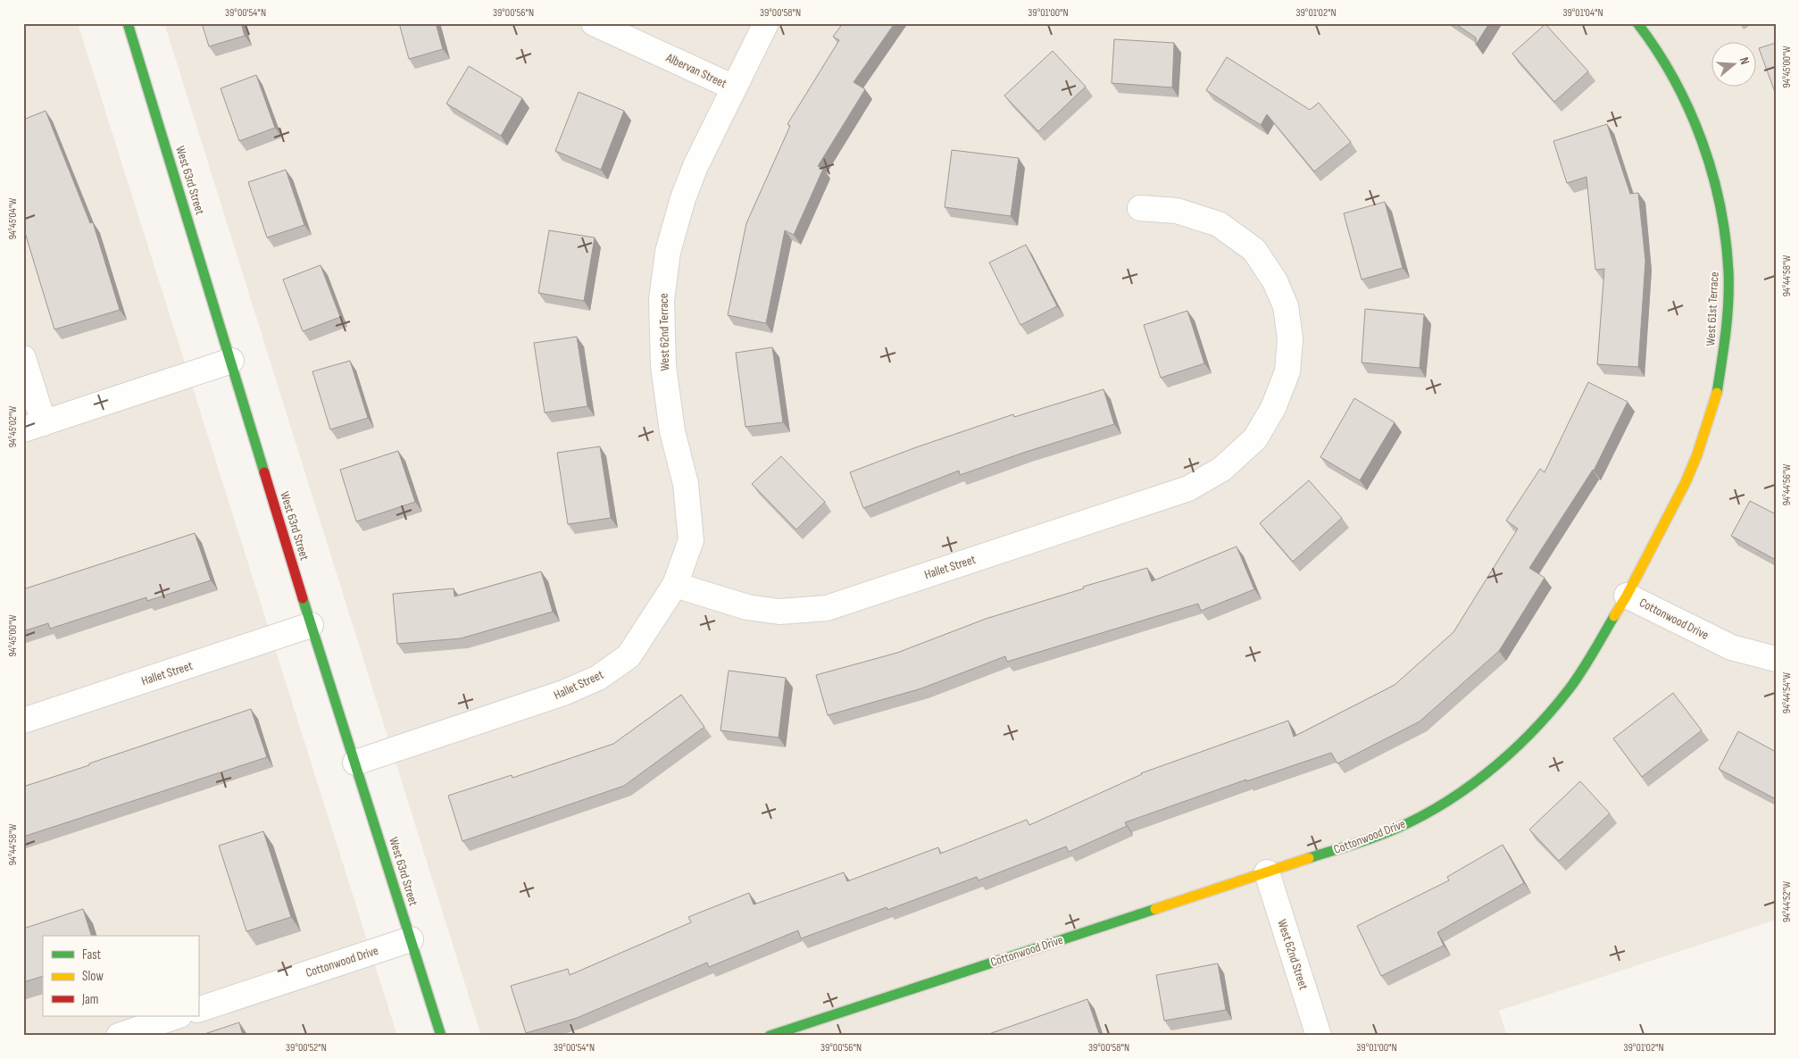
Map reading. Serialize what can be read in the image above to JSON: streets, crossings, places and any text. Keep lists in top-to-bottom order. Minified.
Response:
{"streets":{"street":["Albervan Street","West 63rd Street","West 61st Terrace","West 62nd Terrace","Hallet Street","Cottonwood Drive","West 62nd Street"]},"crossings":[["Albervan Street","West 62nd Terrace"],["West 63rd Street","Hallet Street"],["West 63rd Street","Cottonwood Drive"],["West 61st Terrace","Cottonwood Drive"],["West 62nd Terrace","Hallet Street"],["Cottonwood Drive","West 62nd Street"]],"legend":["Fast","Slow","Jam"],"north":"right","coordinates":["39°00'54\"N","39°00'56\"N","39°00'58\"N","39°01'00\"N","39°01'02\"N","39°01'04\"N","94°45'00\"W","94°45'04\"W","94°44'58\"W","94°45'02\"W","94°44'56\"W","94°44'54\"W","94°44'52\"W","39°00'52\"N"]}
